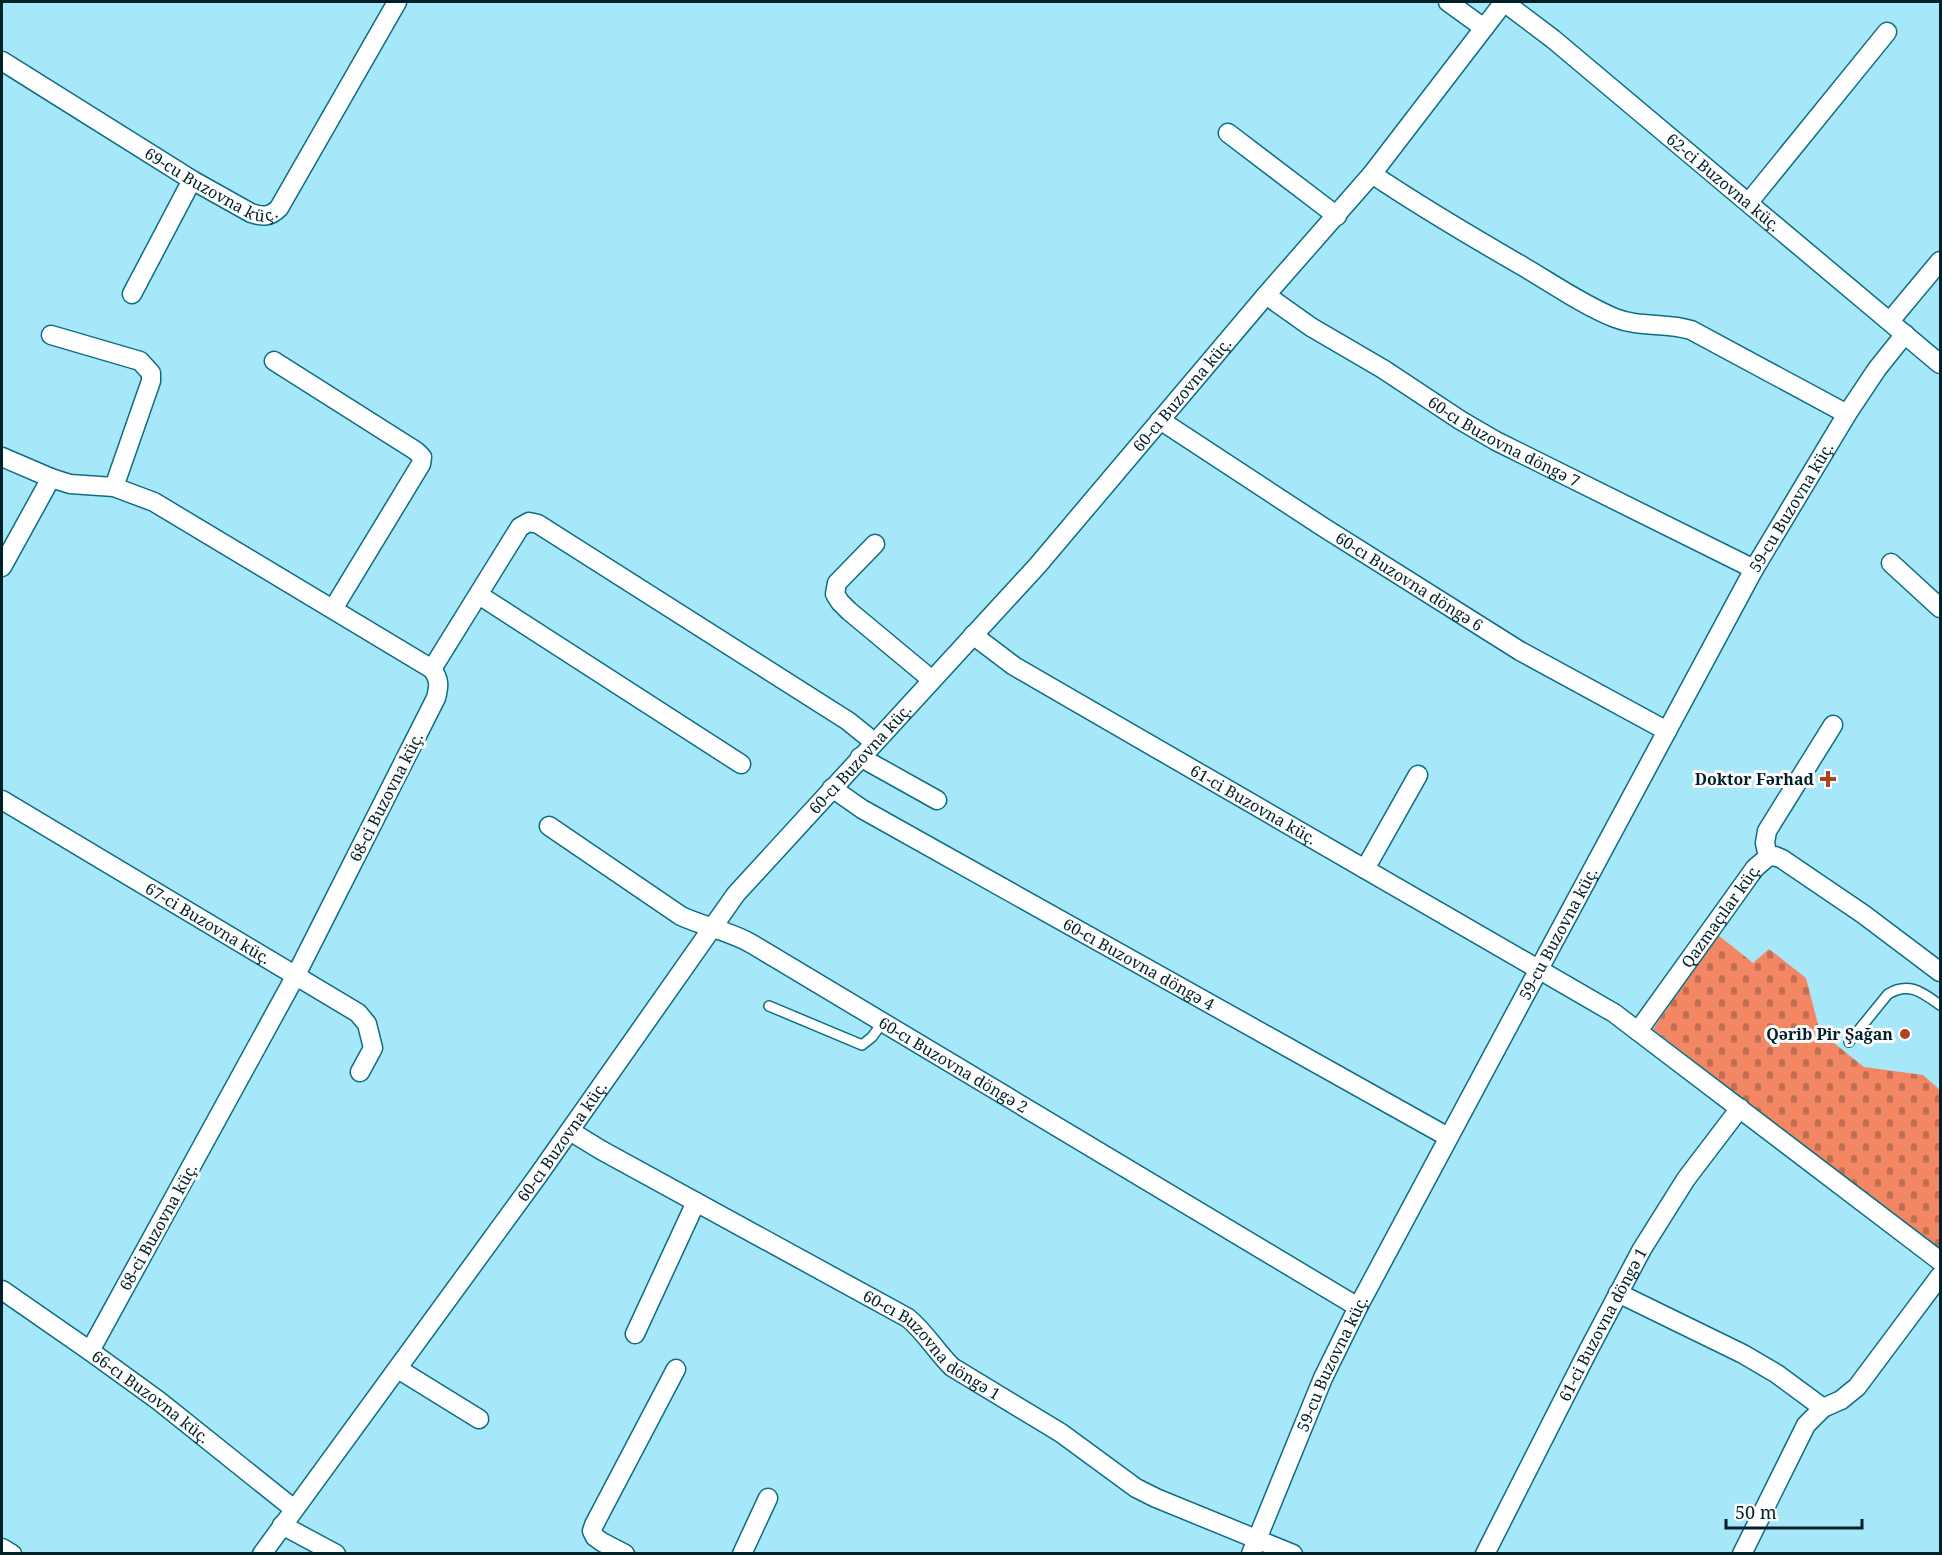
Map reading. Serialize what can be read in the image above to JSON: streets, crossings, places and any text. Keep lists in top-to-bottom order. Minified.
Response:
{"streets":{"street":["69-cu Buzovna küç.","62-ci Buzovna küç.","60-cı Buzovna küç.","60-cı Buzovna döngə 7","59-cu Buzovna küç.","60-cı Buzovna döngə 6","68-ci Buzovna küç.","61-ci Buzovna küç.","Qazmaçılar küç.","67-ci Buzovna küç.","60-cı Buzovna döngə 4","60-cı Buzovna döngə 2","61-ci Buzovna döngə 1","60-cı Buzovna döngə 1","66-cı Buzovna küç."]},"crossings":[["62-ci Buzovna küç.","60-cı Buzovna küç."],["62-ci Buzovna küç.","59-cu Buzovna küç."],["60-cı Buzovna küç.","60-cı Buzovna döngə 7"],["60-cı Buzovna küç.","60-cı Buzovna döngə 6"],["60-cı Buzovna küç.","61-ci Buzovna küç."],["60-cı Buzovna küç.","60-cı Buzovna döngə 4"],["60-cı Buzovna küç.","60-cı Buzovna döngə 2"],["60-cı Buzovna küç.","60-cı Buzovna döngə 1"],["60-cı Buzovna küç.","66-cı Buzovna küç."],["60-cı Buzovna döngə 7","59-cu Buzovna küç."],["59-cu Buzovna küç.","60-cı Buzovna döngə 6"],["59-cu Buzovna küç.","61-ci Buzovna küç."],["59-cu Buzovna küç.","60-cı Buzovna döngə 4"],["59-cu Buzovna küç.","60-cı Buzovna döngə 2"],["59-cu Buzovna küç.","60-cı Buzovna döngə 1"],["68-ci Buzovna küç.","67-ci Buzovna küç."],["68-ci Buzovna küç.","66-cı Buzovna küç."],["61-ci Buzovna küç.","Qazmaçılar küç."],["61-ci Buzovna küç.","61-ci Buzovna döngə 1"]],"places":{"health":["Doktor Fərhad"],"other":["Qərib Pir Şağan"]},"scale_bar":"50 m"}
